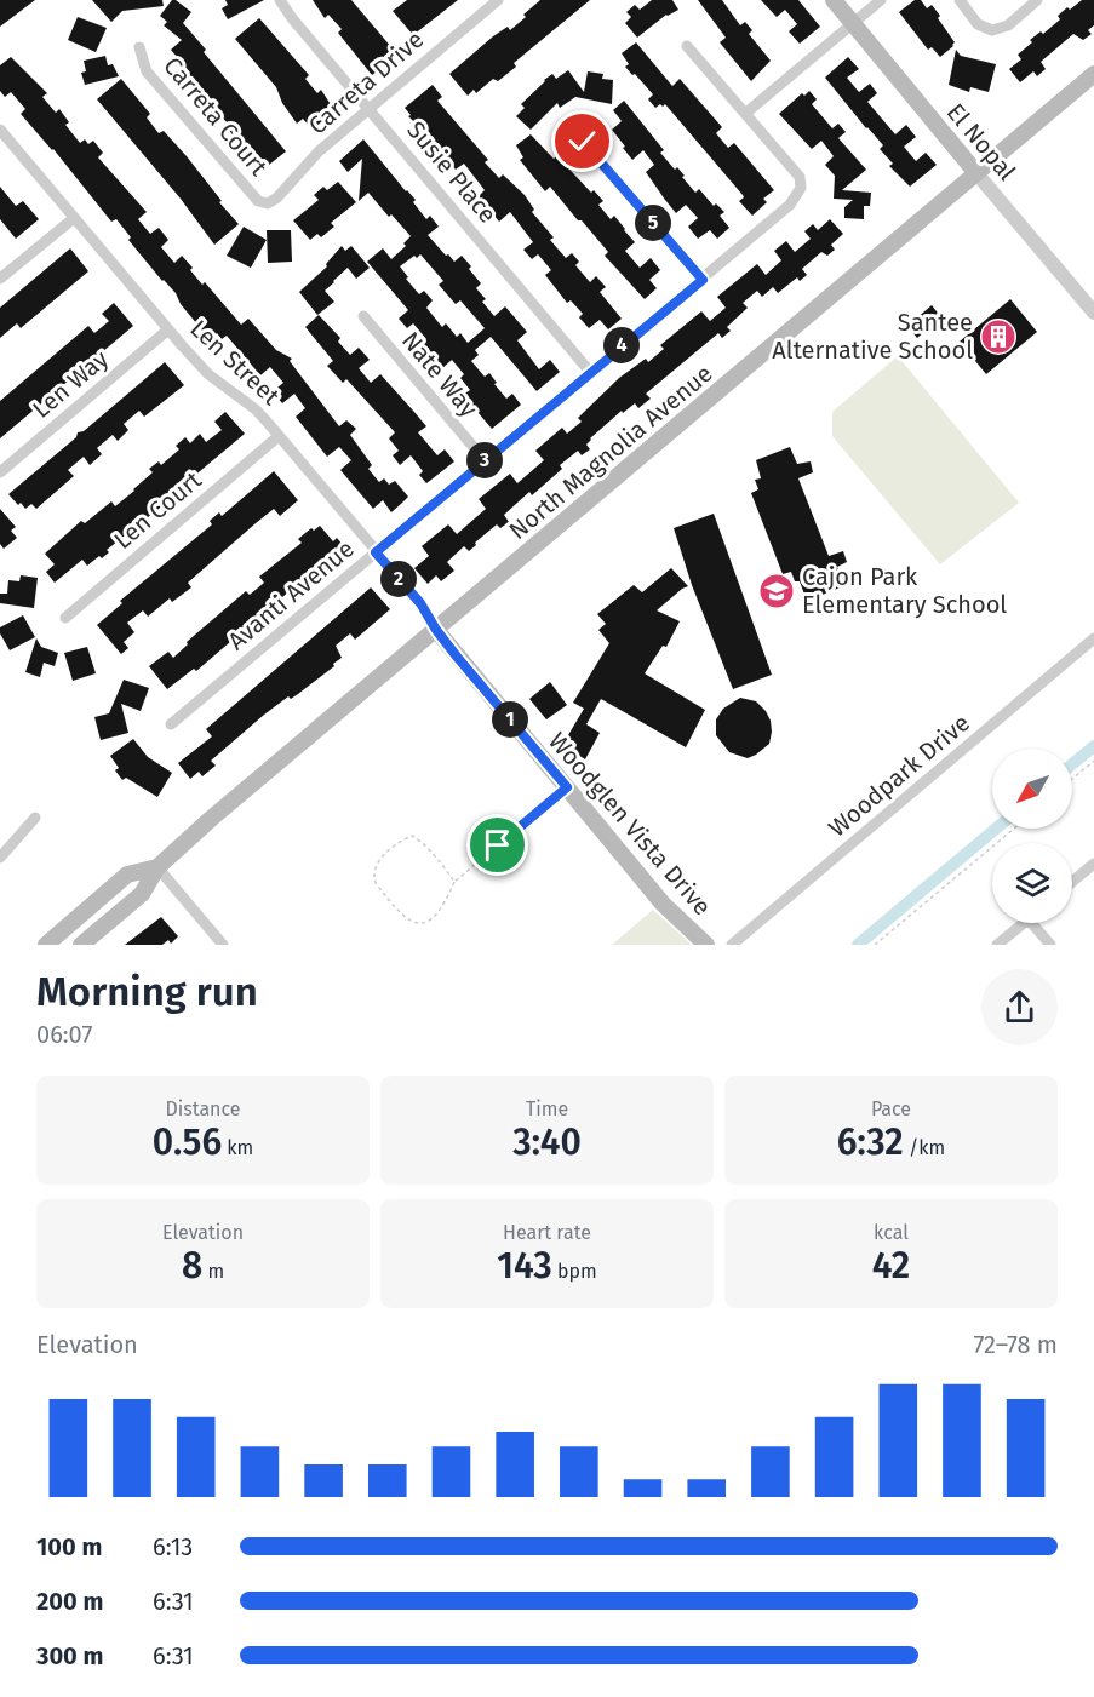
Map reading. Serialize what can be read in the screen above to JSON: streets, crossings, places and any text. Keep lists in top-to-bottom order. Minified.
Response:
{"streets":{"main road":["El Nopal","North Magnolia Avenue","Woodglen Vista Drive"],"street":["Carreta Drive","Carreta Court","Susie Place","Len Street","Nate Way","Len Way","Len Court","Avanti Avenue","Woodpark Drive"]},"crossings":[["Carreta Drive","Carreta Court"],["Carreta Drive","Susie Place"],["El Nopal","North Magnolia Avenue"],["Susie Place","Avanti Avenue"],["Len Street","Len Way"],["Len Street","North Magnolia Avenue"],["Len Street","Len Court"],["Len Street","Avanti Avenue"],["Len Street","Woodglen Vista Drive"],["Nate Way","Avanti Avenue"],["North Magnolia Avenue","Woodglen Vista Drive"]],"places":{"building":["Santee Alternative School"],"school or university":["Cajon Park Elementary School"]},"north":"bottom left","page":{"pins":["5","4","3","2","1"],"heading":["Morning run","06:07"],"stats":[["Distance","0.56 km"],["Time","3:40"],["Pace","6:32 /km"],["Elevation","8 m"],["Heart rate","143 bpm"],["kcal","42"]],"chart":["Elevation","72–78 m"],"list":[{"name":"100 m","note":"6:13"},{"name":"200 m","note":"6:31"},{"name":"300 m","note":"6:31"}]}}
